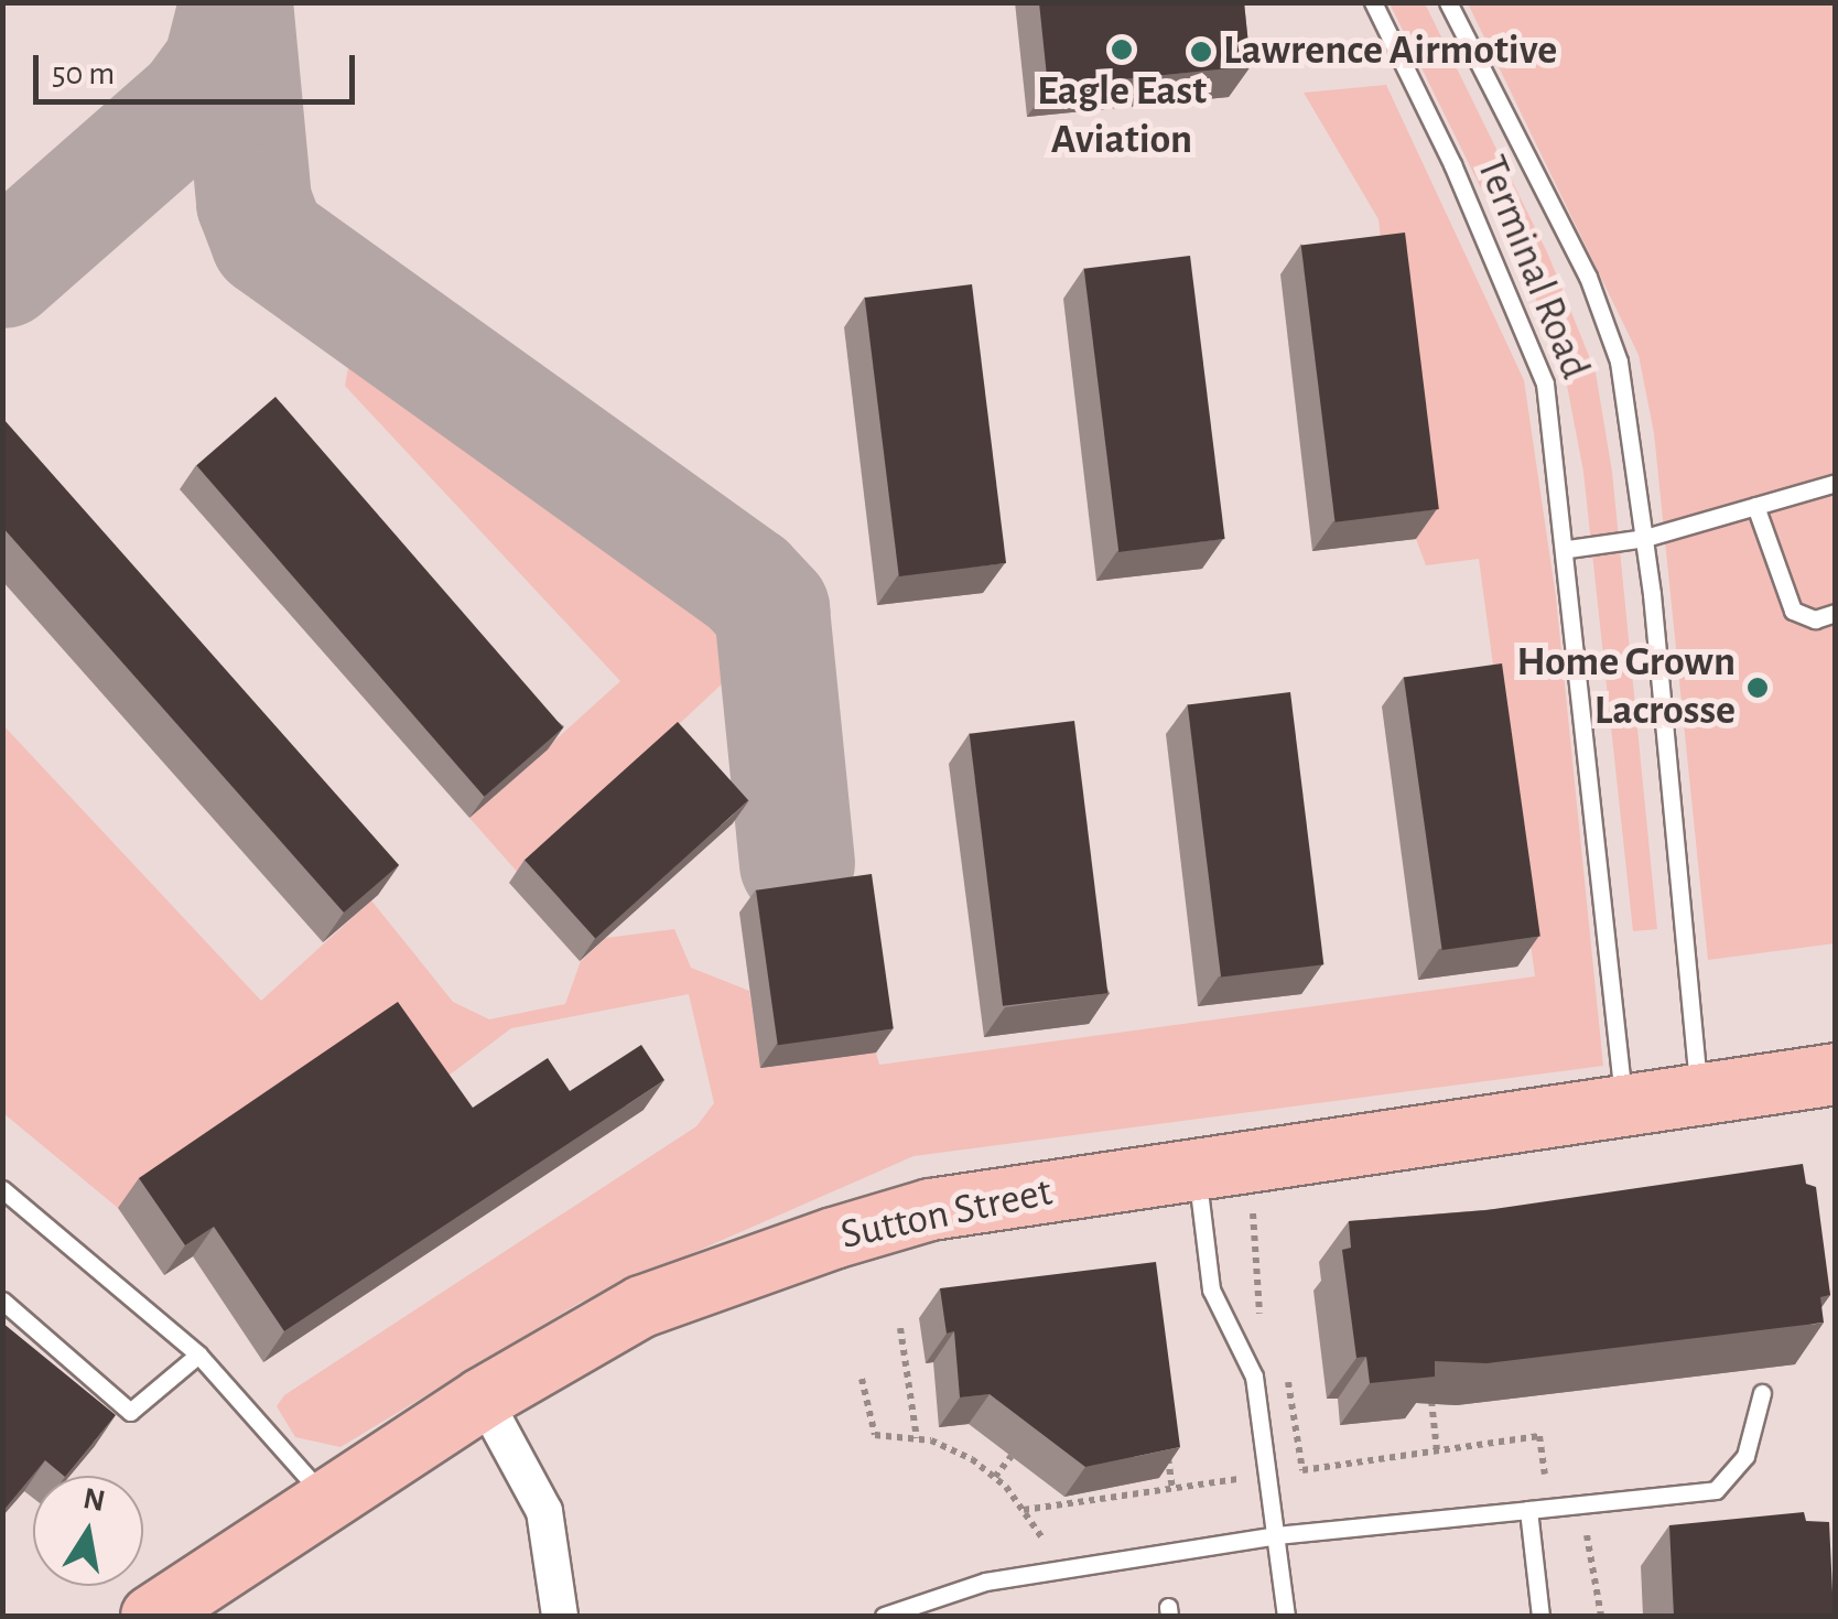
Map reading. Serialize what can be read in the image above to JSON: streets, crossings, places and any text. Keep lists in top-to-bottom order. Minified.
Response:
{"streets":{"highway":["Sutton Street"],"lane":["Terminal Road"]},"crossings":[["Terminal Road","Sutton Street"]],"places":["Eagle East Aviation","Lawrence Airmotive","Home Grown Lacrosse"],"scale_bar":"50 m","north":"top"}
